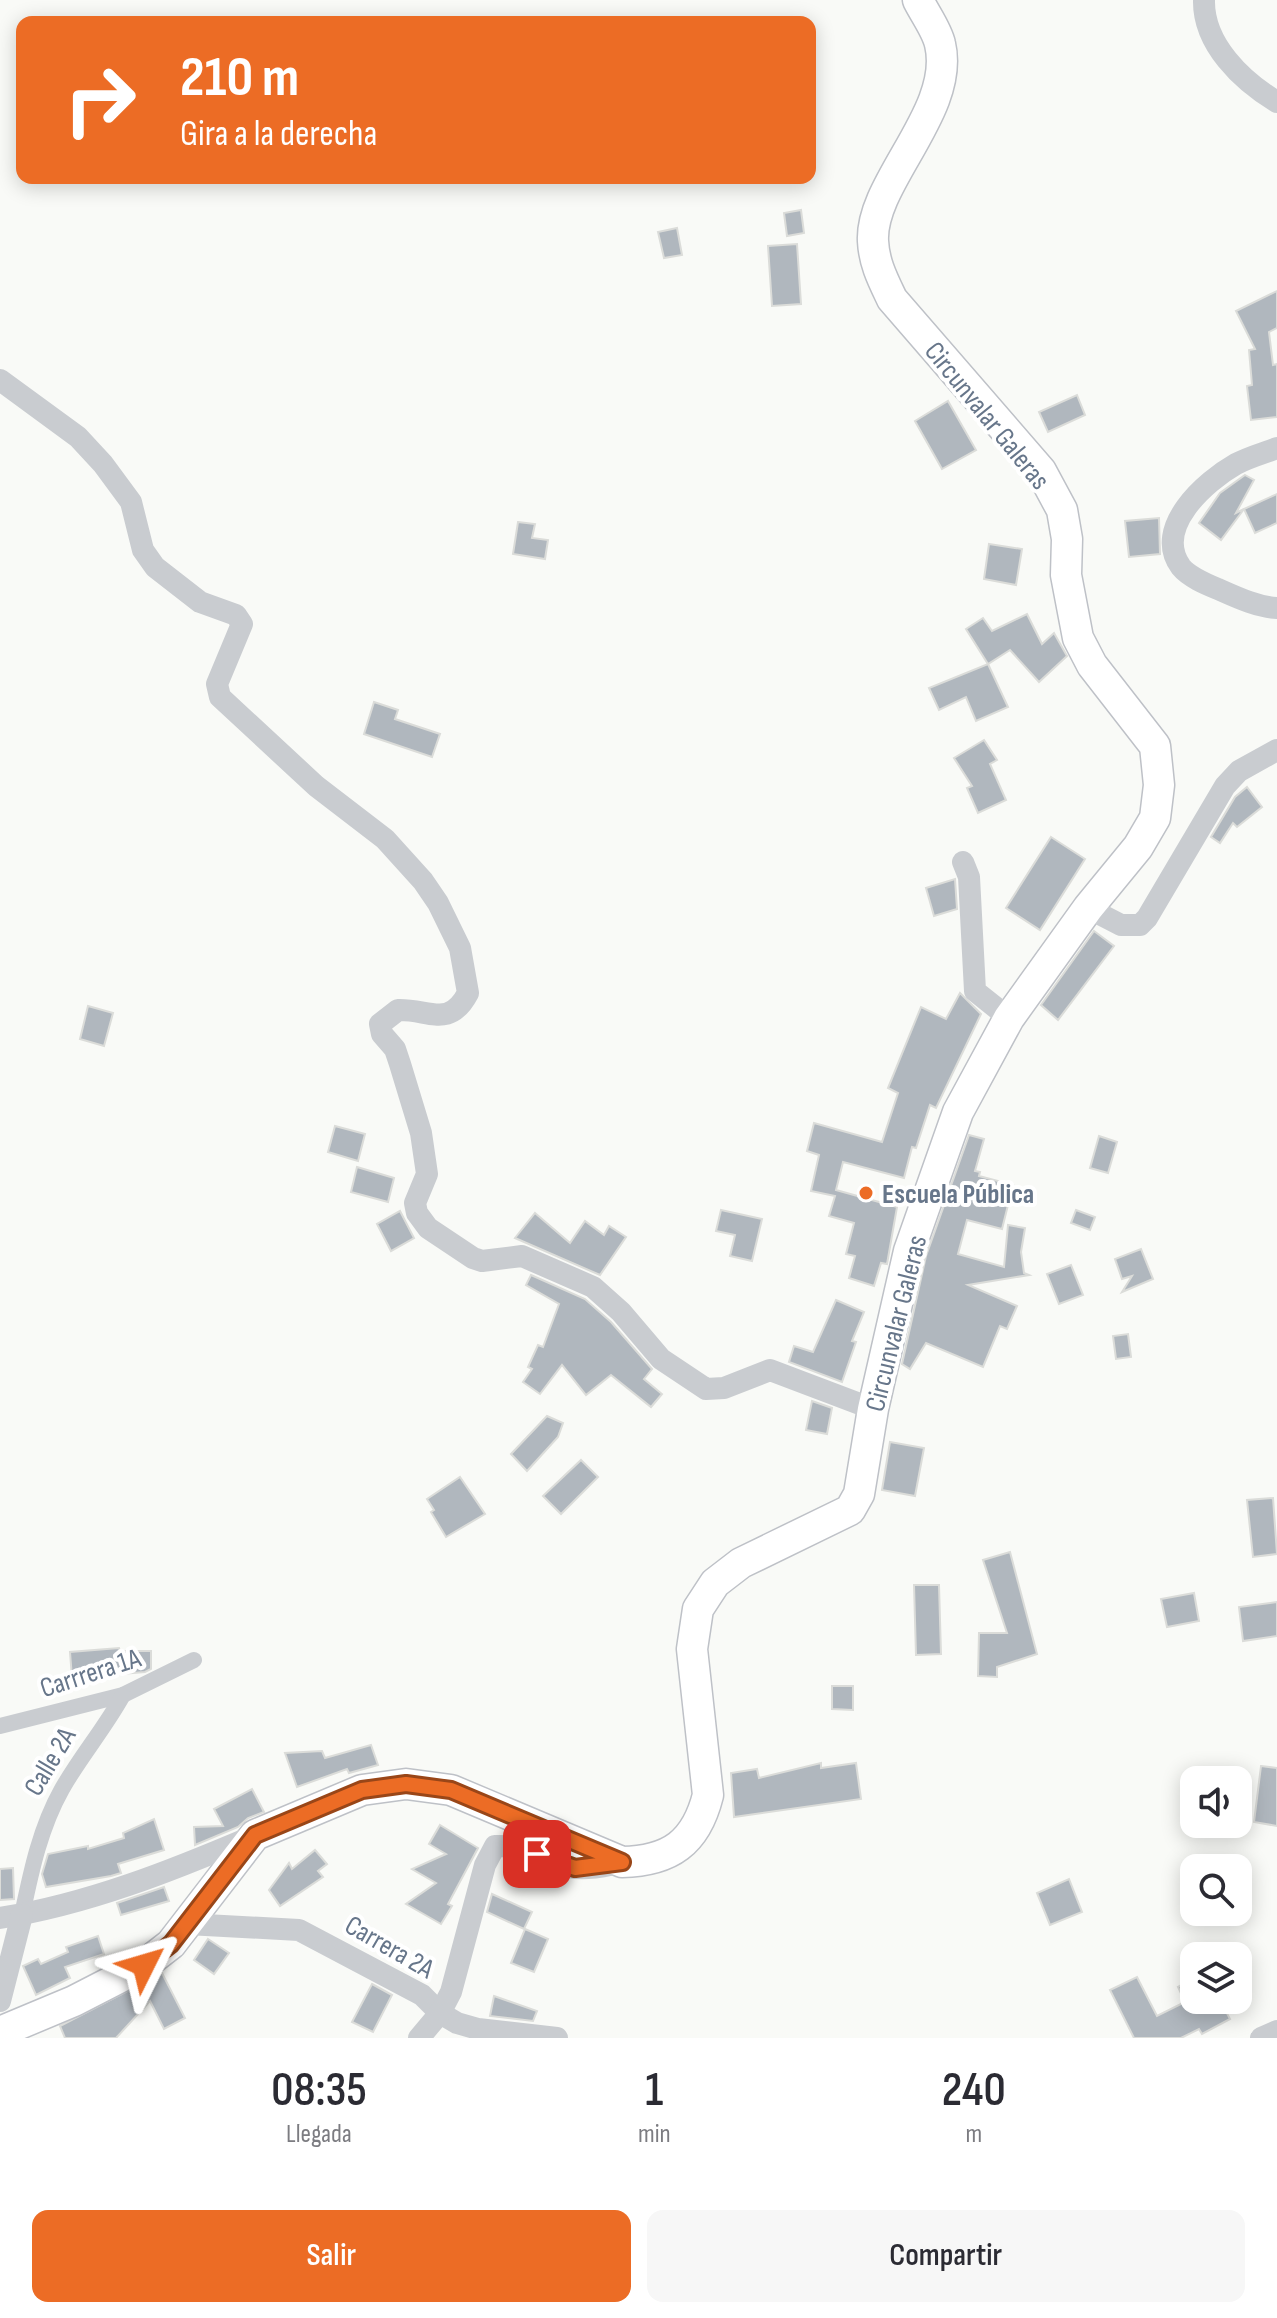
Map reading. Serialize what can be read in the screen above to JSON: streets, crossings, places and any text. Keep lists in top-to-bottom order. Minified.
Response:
{"streets":{"main road":["Circunvalar Galeras"],"street":["Carrrera 1A","Calle 2A","Carrera 2A"]},"crossings":[["Carrrera 1A","Calle 2A"]],"places":["Escuela Pública"],"page":{"turn":["210 m","Gira a la derecha"],"eta":["08:35","Llegada","1","min","240","m"],"buttons":["Salir","Compartir"]}}
